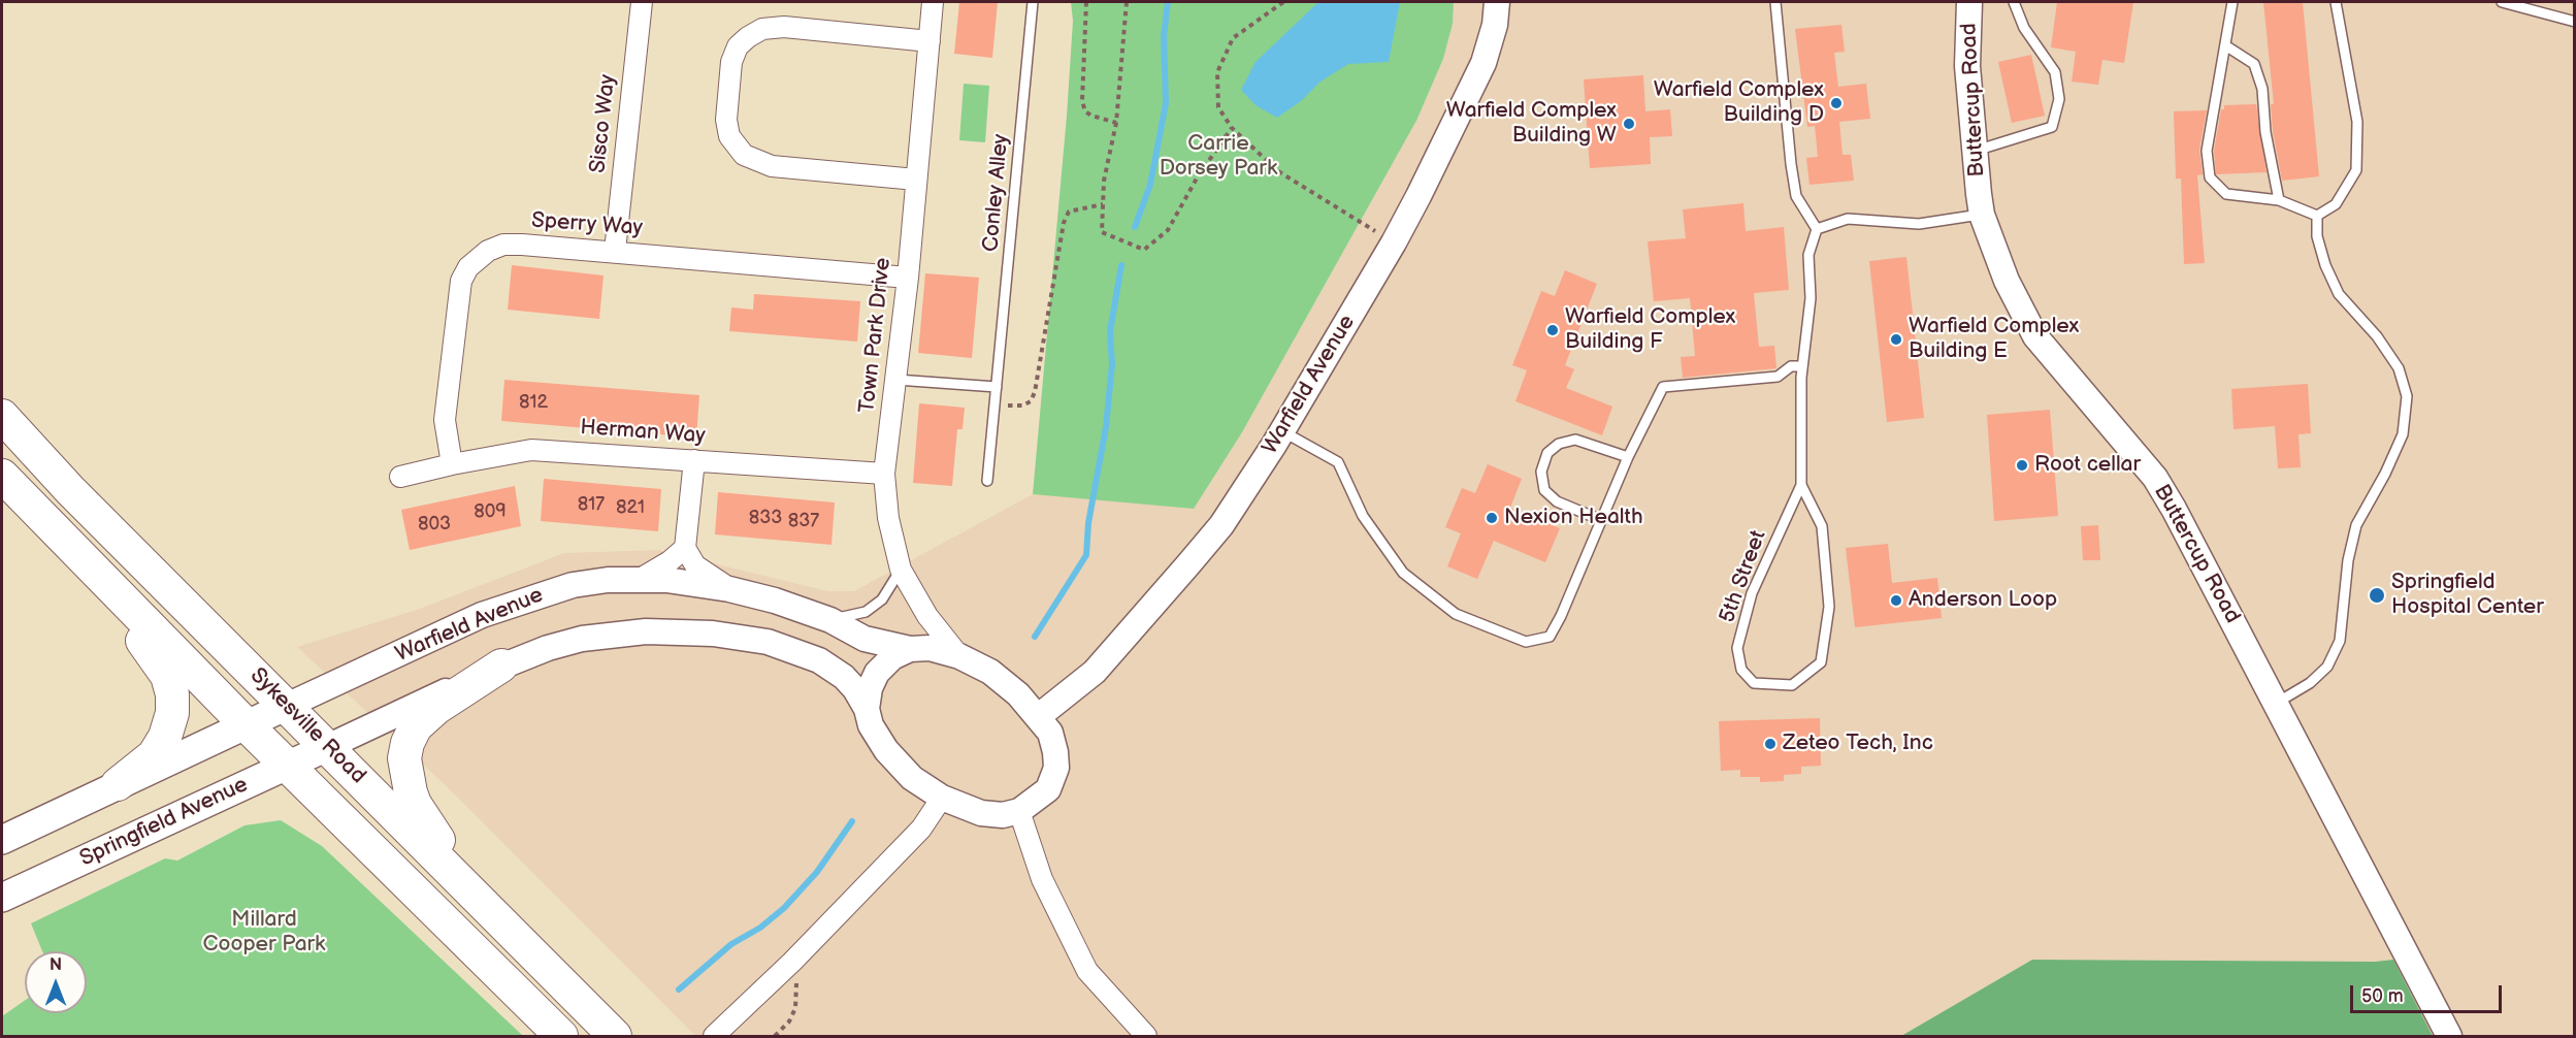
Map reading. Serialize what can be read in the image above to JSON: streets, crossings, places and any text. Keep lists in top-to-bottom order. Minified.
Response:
{"streets":{"main road":["Sykesville Road","Springfield Avenue"],"street":["Buttercup Road","Sisco Way","Sperry Way","Town Park Drive","Warfield Avenue","Herman Way"],"lane":["Conley Alley","5th Street"]},"crossings":[["Sisco Way","Sperry Way"],["Sperry Way","Town Park Drive"],["Sperry Way","Herman Way"],["Town Park Drive","Warfield Avenue"],["Town Park Drive","Herman Way"],["Warfield Avenue","Sykesville Road"],["Sykesville Road","Springfield Avenue"]],"parks":["Carrie Dorsey Park","Millard Cooper Park"],"places":["Warfield Complex Building D","Warfield Complex Building W","Warfield Complex Building F","Warfield Complex Building E","Root cellar","Nexion Health","Springfield Hospital Center","Anderson Loop","Zeteo Tech, Inc"],"house_numbers":["812","817","821","809","833","837","803"],"scale_bar":"50 m","north":"top"}
